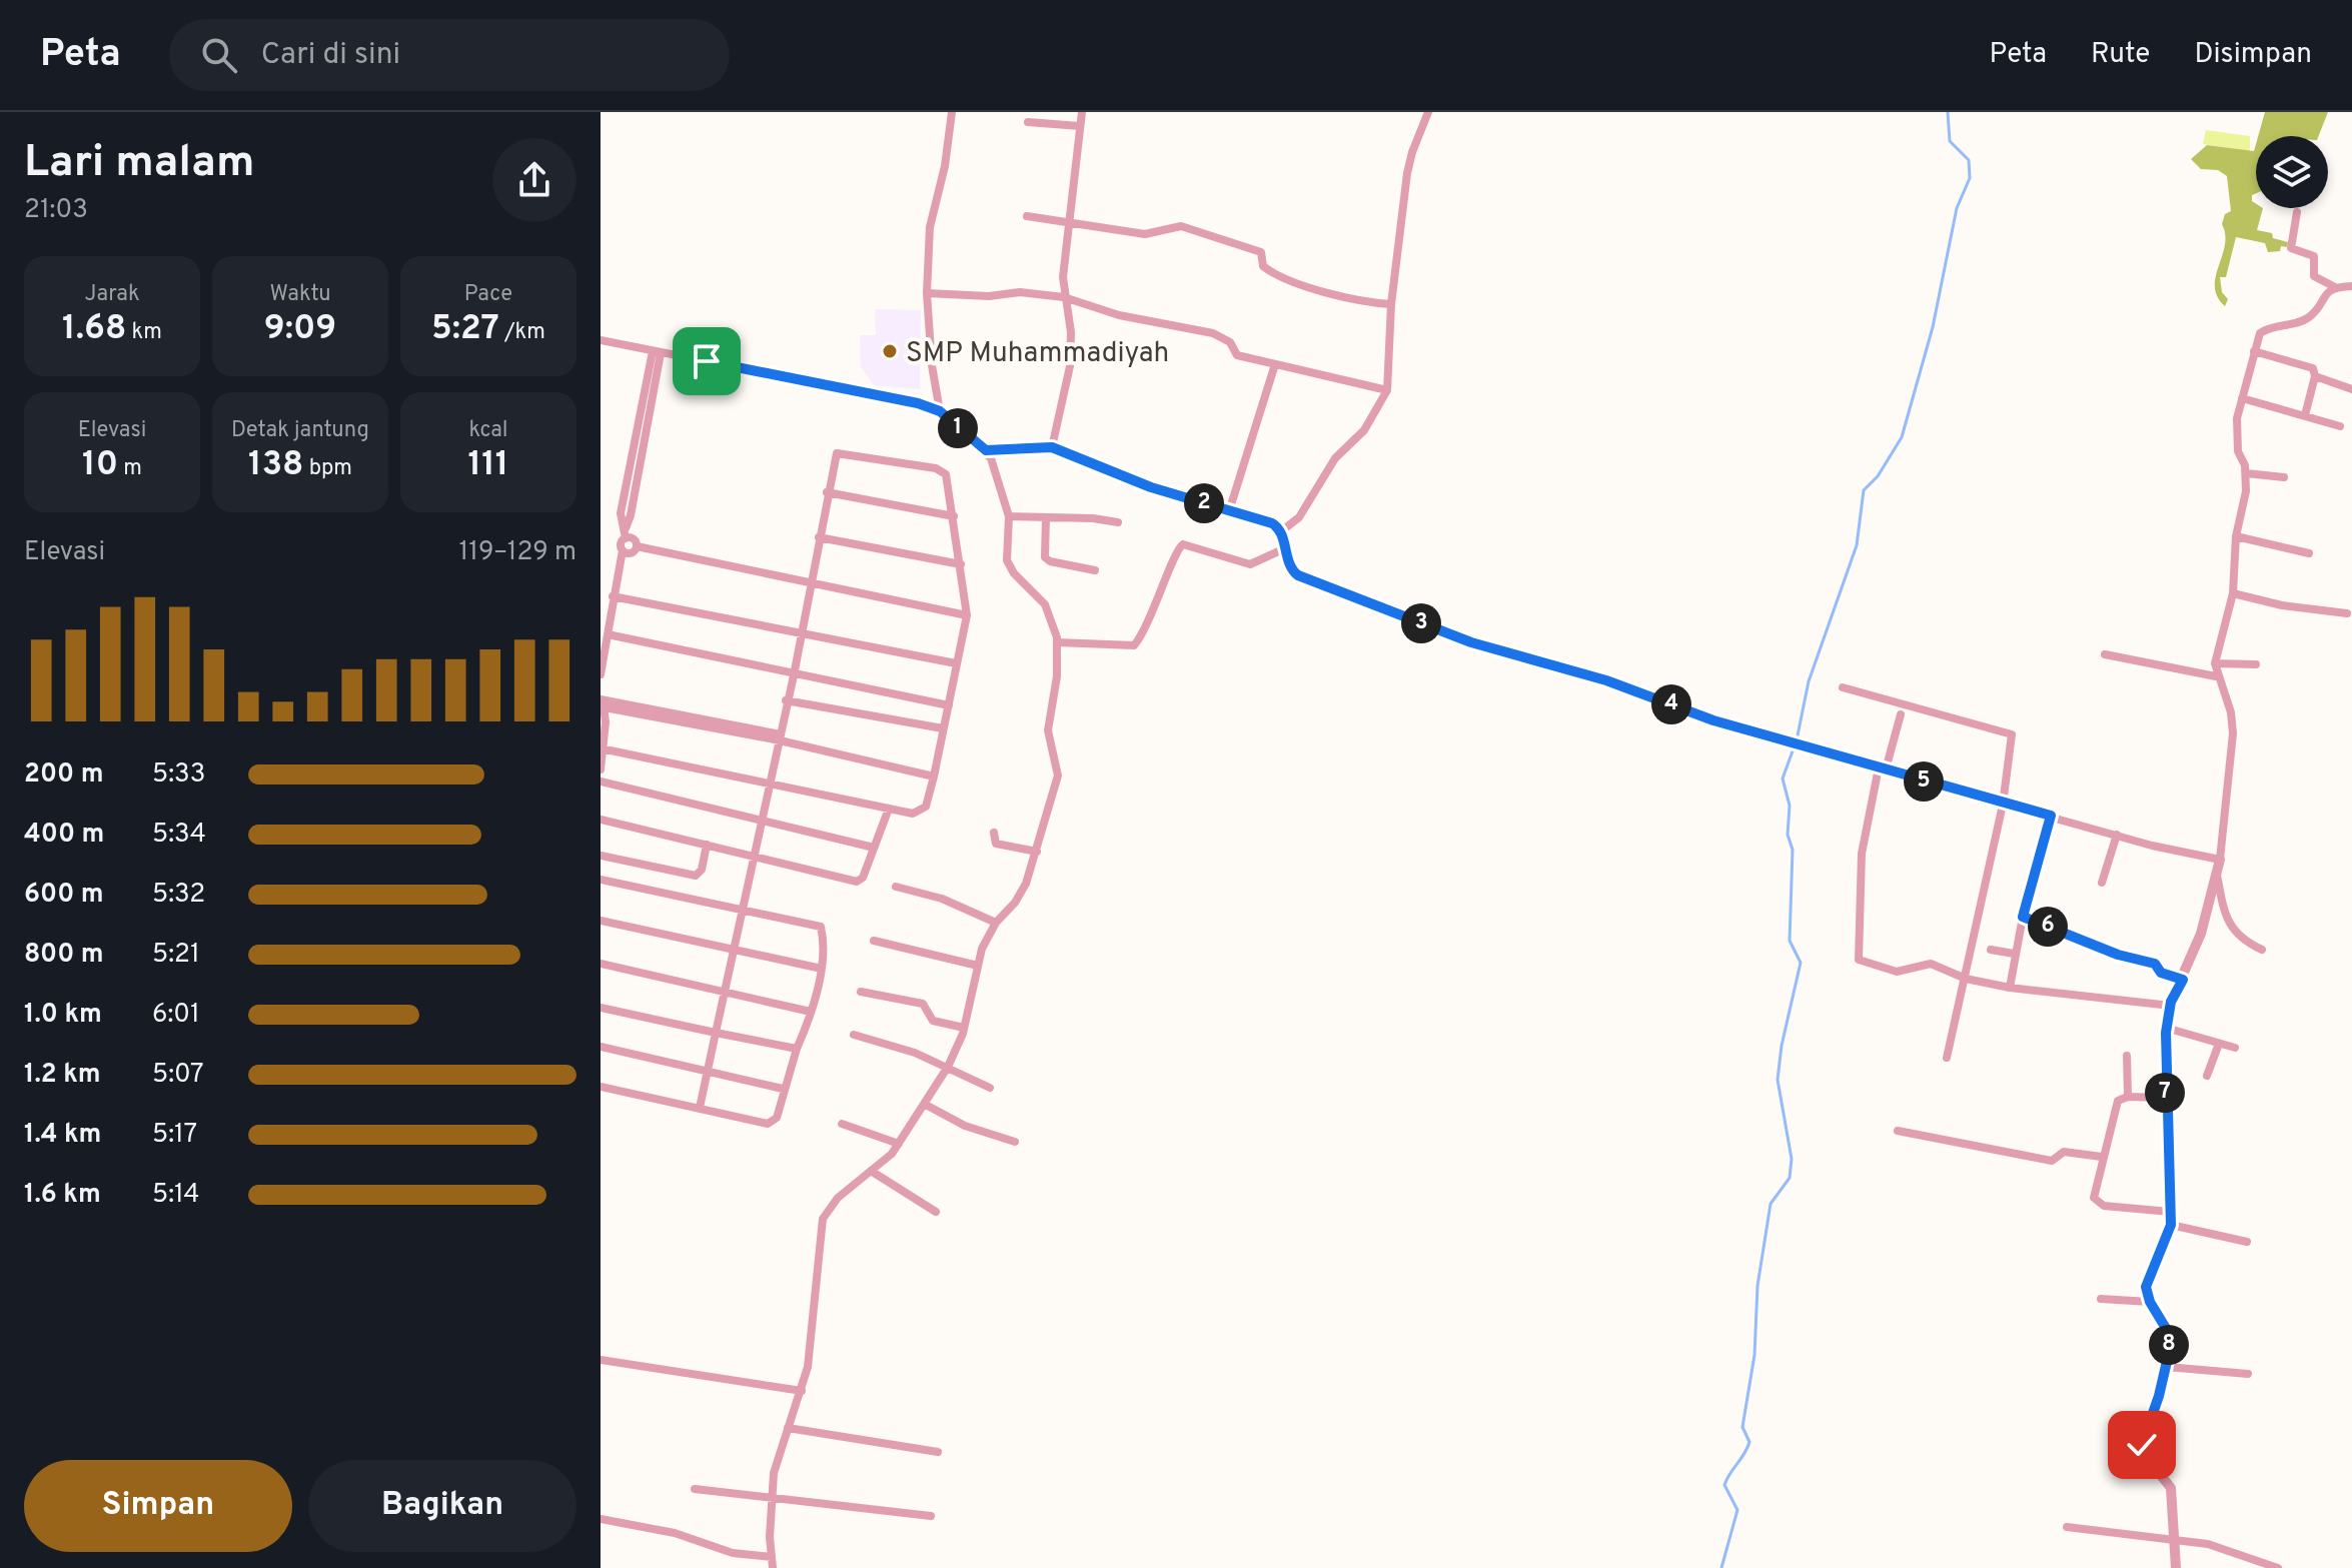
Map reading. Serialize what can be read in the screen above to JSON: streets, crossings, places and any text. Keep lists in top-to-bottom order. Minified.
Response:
{"places":["SMP Muhammadiyah"],"page":{"header":"Peta","search":"Cari di sini","nav":["Peta","Rute","Disimpan"],"heading":["Lari malam","21:03"],"stats":[["Jarak","1.68 km"],["Waktu","9:09"],["Pace","5:27 /km"],["Elevasi","10 m"],["Detak jantung","138 bpm"],["kcal","111"]],"pins":["1","2","3","4","5","6","7","8"],"chart":["Elevasi","119–129 m"],"list":[{"name":"200 m","note":"5:33"},{"name":"400 m","note":"5:34"},{"name":"600 m","note":"5:32"},{"name":"800 m","note":"5:21"},{"name":"1.0 km","note":"6:01"},{"name":"1.2 km","note":"5:07"},{"name":"1.4 km","note":"5:17"},{"name":"1.6 km","note":"5:14"}],"buttons":["Simpan","Bagikan"]}}
